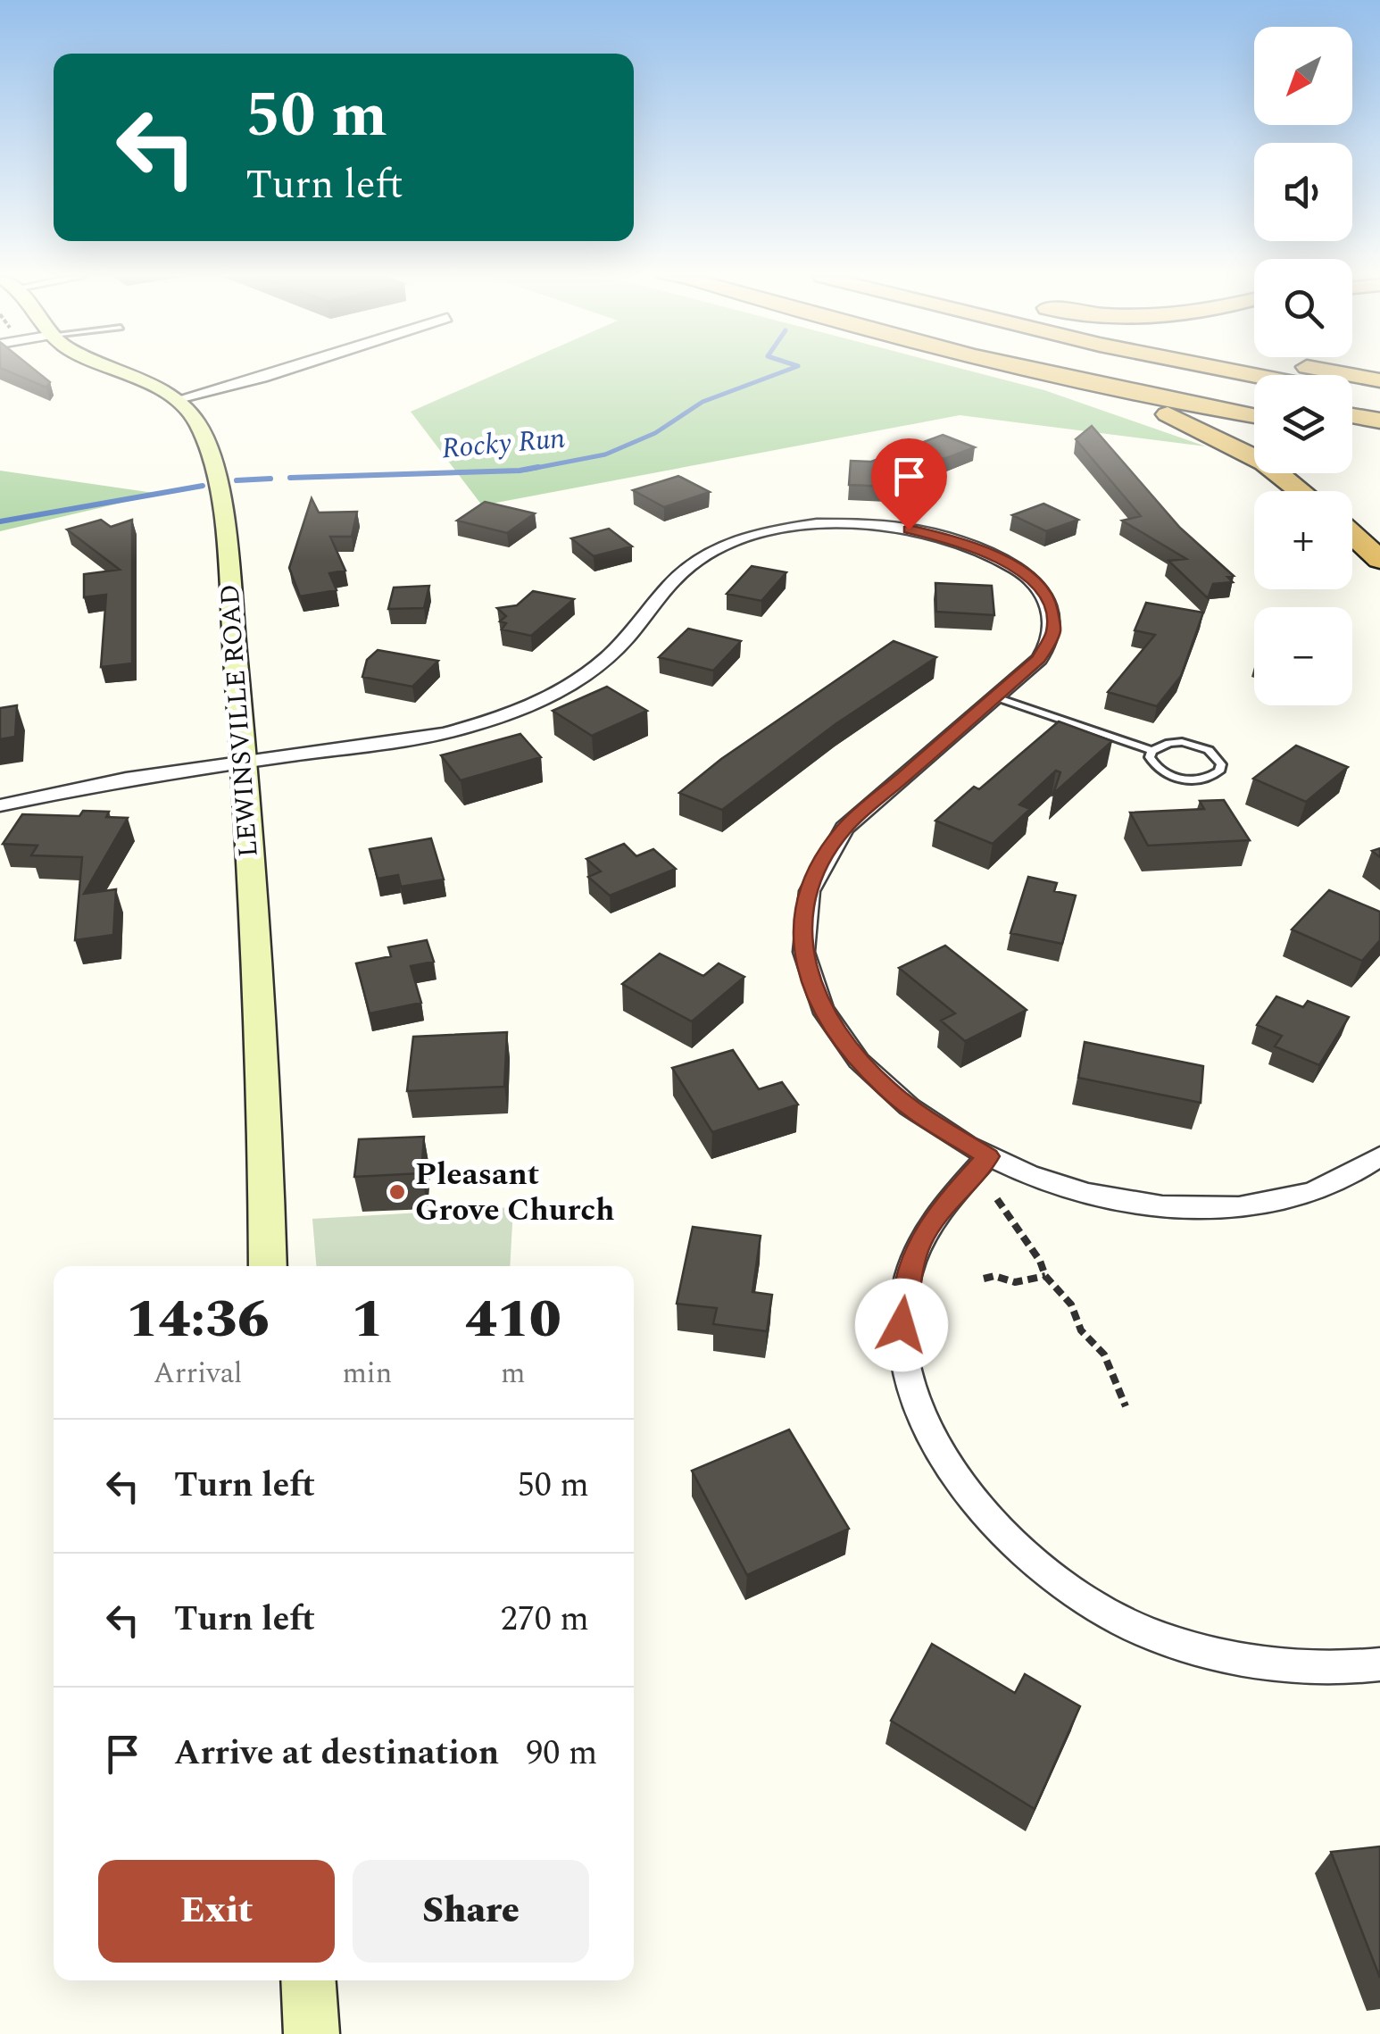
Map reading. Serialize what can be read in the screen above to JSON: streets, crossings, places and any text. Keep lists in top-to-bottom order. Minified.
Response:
{"streets":{"main road":["LEWINSVILLE ROAD"]},"water":["Rocky Run"],"places":["Pleasant Grove Church"],"north":"bottom left","page":{"map_buttons":["+","−"],"turn":["50 m","Turn left"],"eta":["14:36","Arrival","1","min","410","m"],"list":[{"name":"Turn left","value":"50 m"},{"name":"Turn left","value":"270 m"},{"name":"Arrive at destination","value":"90 m"}],"buttons":["Exit","Share"]}}
